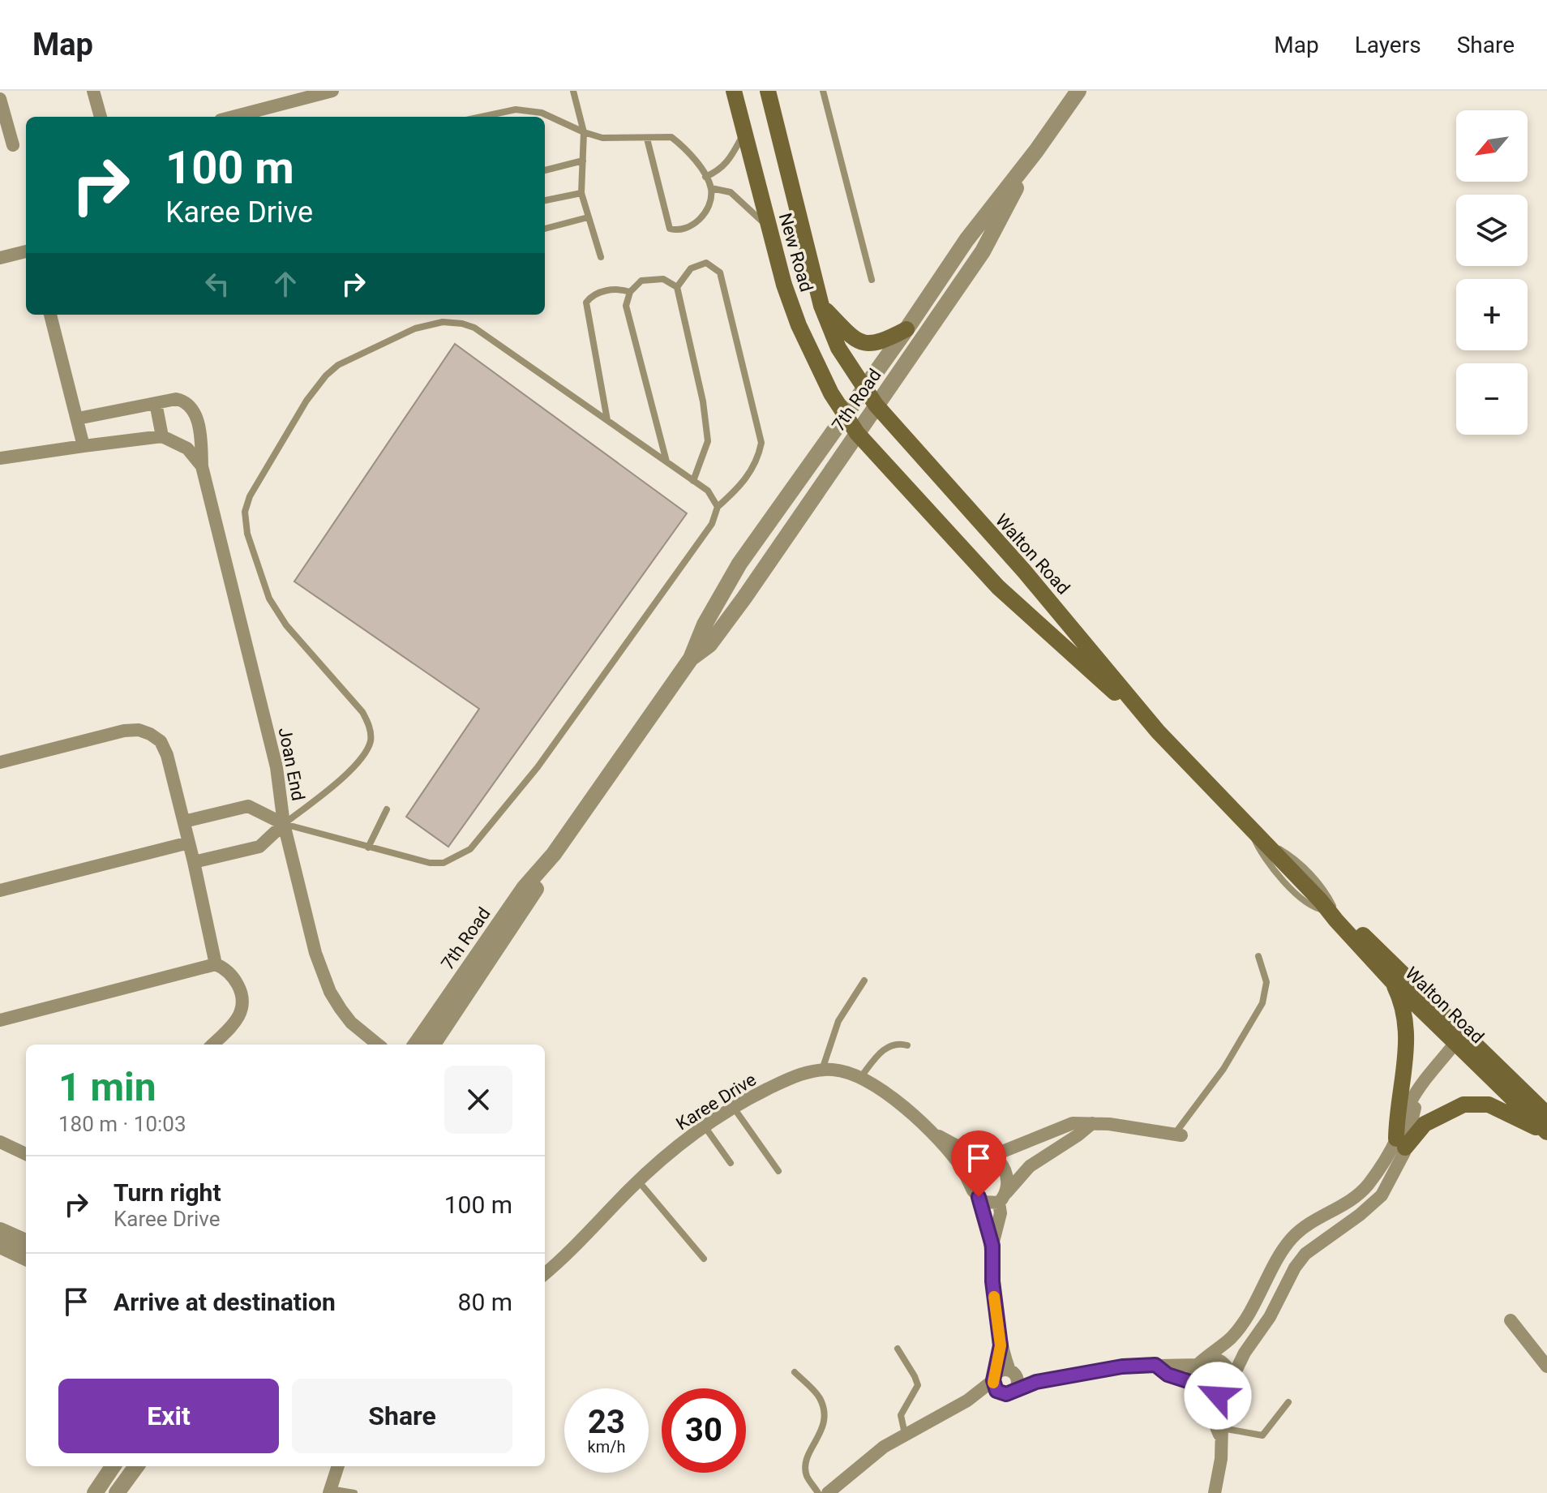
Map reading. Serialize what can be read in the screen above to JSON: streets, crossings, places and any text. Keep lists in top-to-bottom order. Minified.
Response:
{"streets":{"main road":["New Road","Walton Road"],"street":["7th Road","Joan End","Karee Drive"]},"crossings":[["New Road","7th Road"],["New Road","Walton Road"],["7th Road","Walton Road"]],"north":"bottom left","page":{"header":"Map","nav":["Map","Layers","Share"],"map_buttons":["+","−"],"turn":["100 m","Karee Drive"],"heading":["1 min","180 m · 10:03"],"list":[{"name":"Turn right","note":"Karee Drive","value":"100 m"},{"name":"Arrive at destination","value":"80 m"}],"buttons":["Exit","Share"],"speed":"23 km/h","limit":"30"}}
